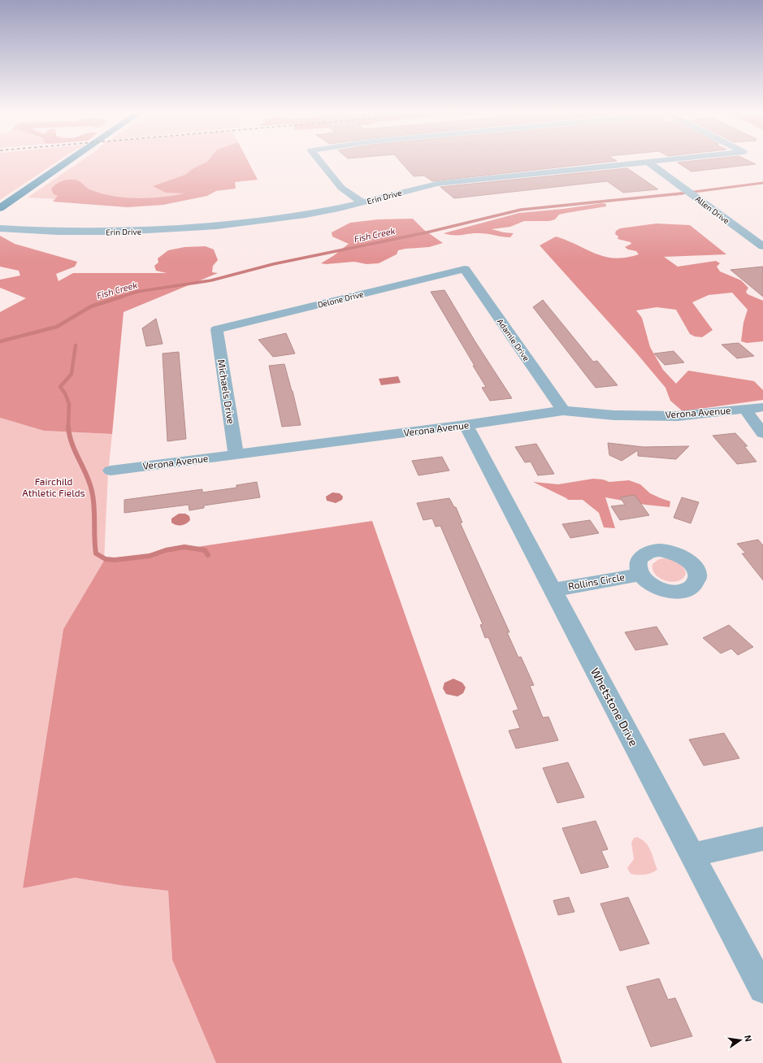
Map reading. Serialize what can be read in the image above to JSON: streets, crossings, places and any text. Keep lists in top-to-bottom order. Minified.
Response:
{"streets":{"street":["Erin Drive","Allen Drive","Delone Drive","Adamle Drive","Michaels Drive","Verona Avenue","Rollins Circle","Whetstone Drive"]},"crossings":[["Erin Drive","Allen Drive"],["Delone Drive","Adamle Drive"],["Delone Drive","Michaels Drive"],["Adamle Drive","Verona Avenue"],["Michaels Drive","Verona Avenue"],["Verona Avenue","Whetstone Drive"],["Rollins Circle","Whetstone Drive"]],"water":["Fish Creek"],"parks":["Fairchild Athletic Fields"],"north":"right"}
